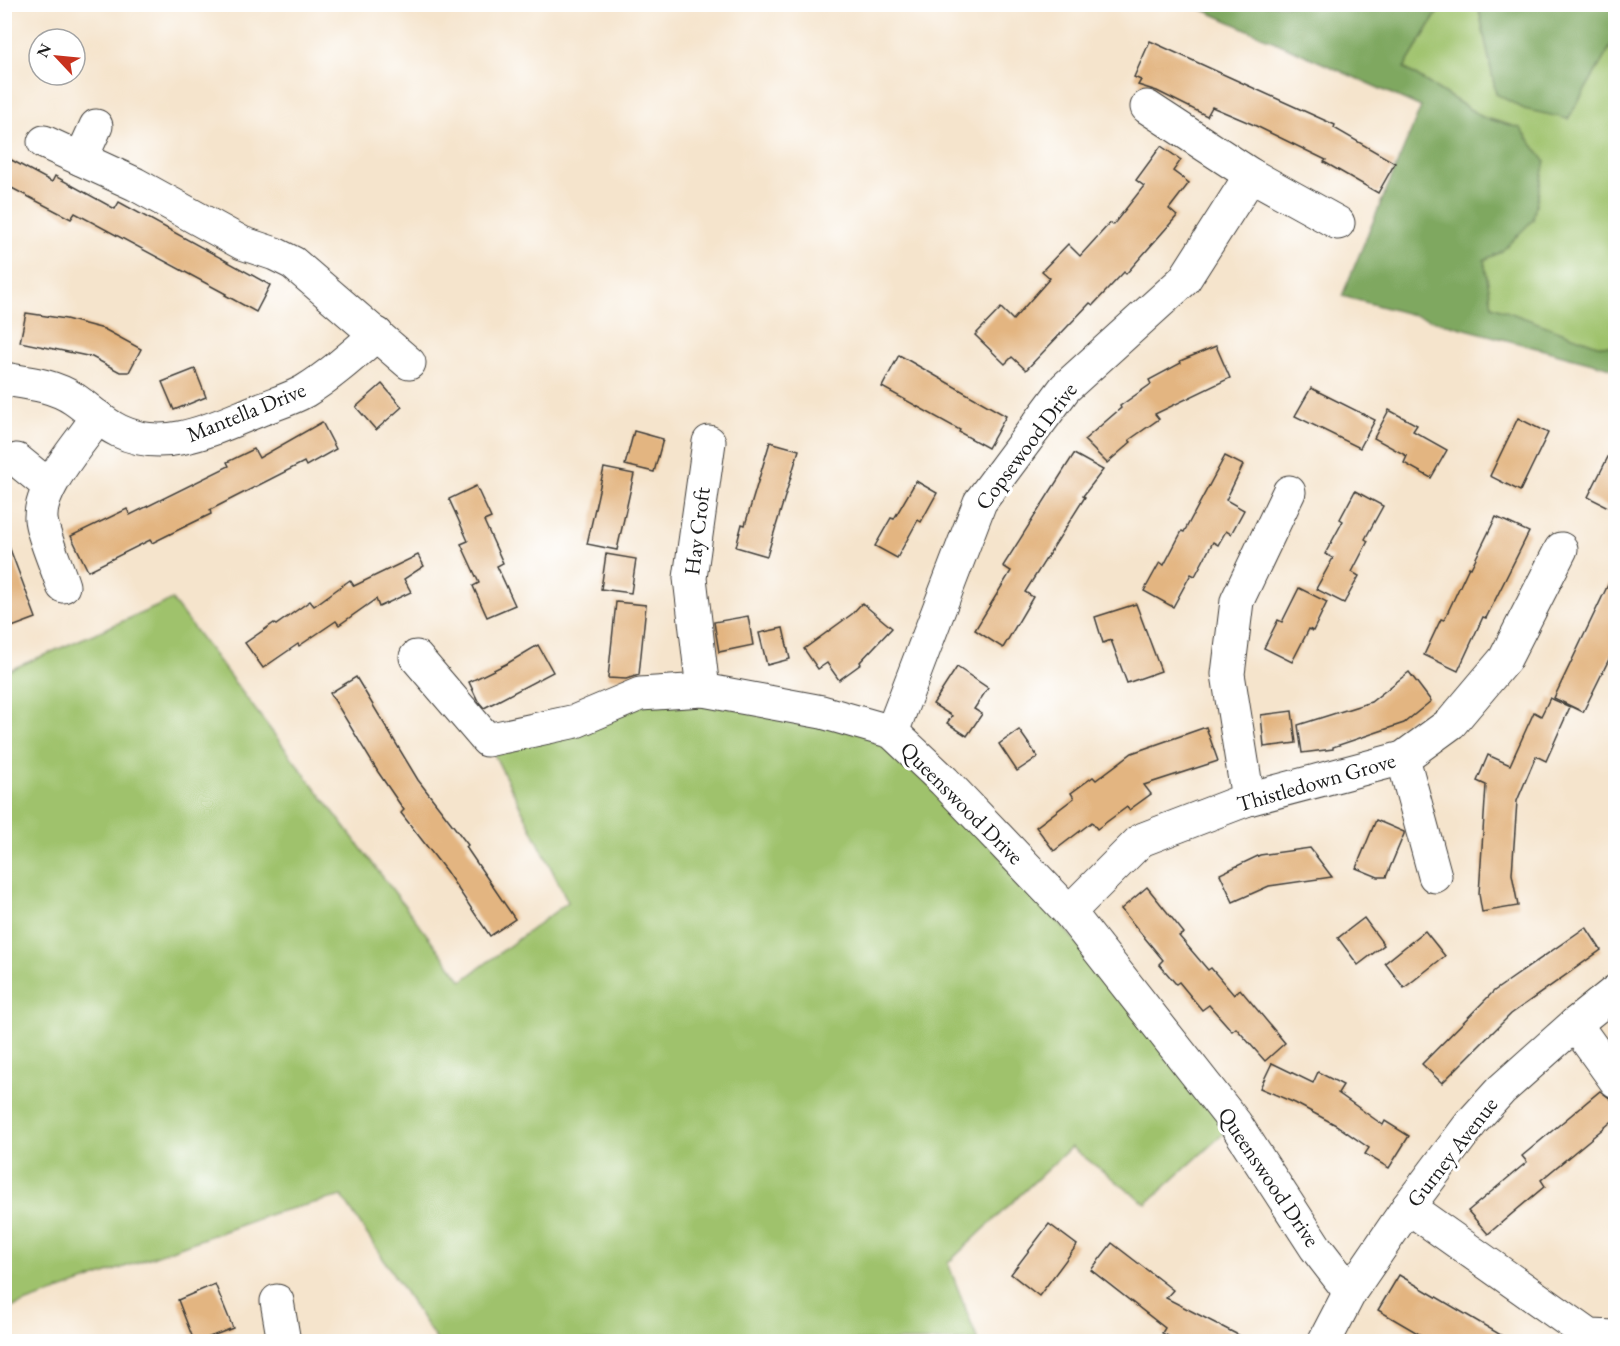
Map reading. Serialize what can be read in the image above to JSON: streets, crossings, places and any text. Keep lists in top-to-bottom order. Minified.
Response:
{"streets":{"street":["Mantella Drive","Copsewood Drive","Hay Croft","Thistledown Grove","Queenswood Drive","Gurney Avenue"]},"crossings":[["Copsewood Drive","Queenswood Drive"],["Hay Croft","Queenswood Drive"],["Thistledown Grove","Queenswood Drive"],["Queenswood Drive","Gurney Avenue"]],"north":"top left"}
